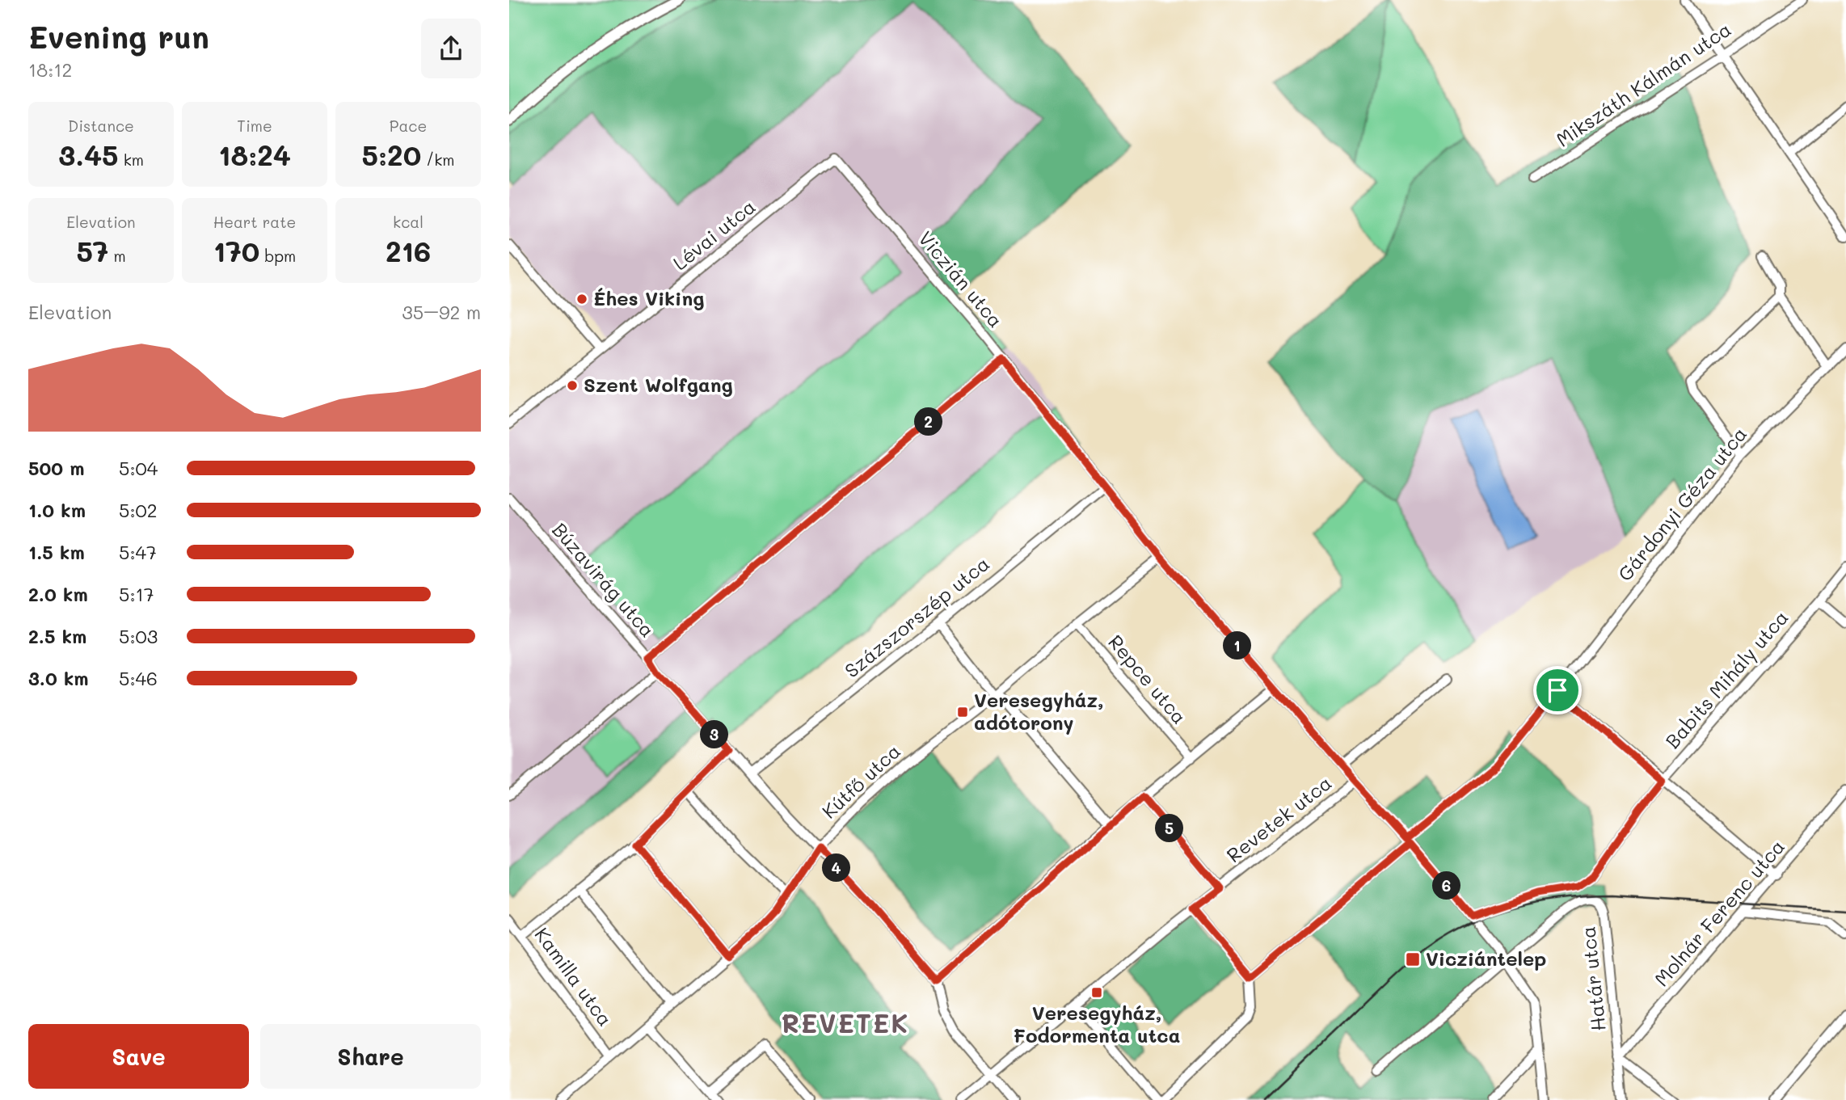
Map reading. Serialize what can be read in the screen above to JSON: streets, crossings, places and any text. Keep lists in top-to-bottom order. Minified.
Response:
{"streets":{"street":["Mikszáth Kálmán utca","Lévai utca","Viczián utca","Gárdonyi Géza utca","Búzavirág utca","Százszorszép utca","Repce utca","Babits Mihály utca","Kútfő utca","Revetek utca","Molnár Ferenc utca","Kamilla utca","Határ utca"]},"crossings":[["Lévai utca","Viczián utca"],["Viczián utca","Gárdonyi Géza utca"],["Viczián utca","Százszorszép utca"],["Viczián utca","Babits Mihály utca"],["Viczián utca","Kútfő utca"],["Viczián utca","Revetek utca"],["Viczián utca","Határ utca"],["Búzavirág utca","Százszorszép utca"],["Búzavirág utca","Kútfő utca"],["Búzavirág utca","Revetek utca"],["Repce utca","Kútfő utca"],["Kútfő utca","Kamilla utca"],["Molnár Ferenc utca","Határ utca"]],"districts":["REVETEK"],"places":{"other":["Éhes Viking","Szent Wolfgang"],"transit":["Veresegyház, adótorony","Vicziántelep","Veresegyház, Fodormenta utca"]},"page":{"heading":["Evening run","18:12"],"stats":[["Distance","3.45 km"],["Time","18:24"],["Pace","5:20 /km"],["Elevation","57 m"],["Heart rate","170 bpm"],["kcal","216"]],"chart":["Elevation","35–92 m"],"pins":["2","1","3","5","4","6"],"list":[{"name":"500 m","note":"5:04"},{"name":"1.0 km","note":"5:02"},{"name":"1.5 km","note":"5:47"},{"name":"2.0 km","note":"5:17"},{"name":"2.5 km","note":"5:03"},{"name":"3.0 km","note":"5:46"}],"buttons":["Save","Share"]}}
